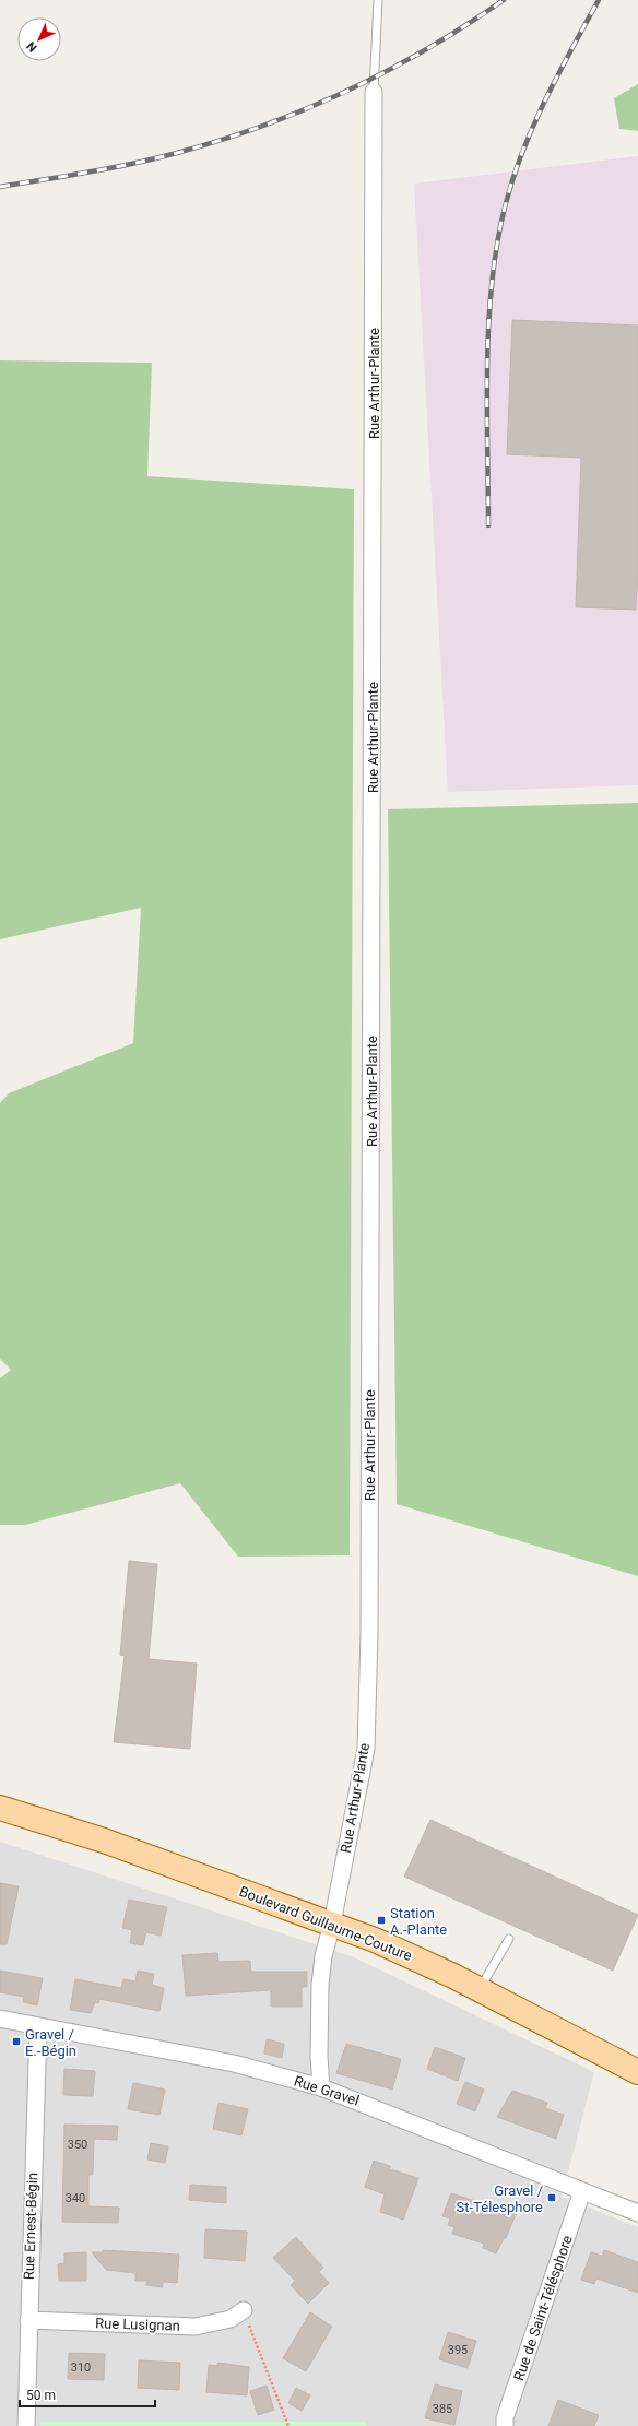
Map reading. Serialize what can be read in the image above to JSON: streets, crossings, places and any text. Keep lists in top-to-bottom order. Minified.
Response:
{"streets":{"main road":["Boulevard Guillaume-Couture"],"street":["Rue Arthur-Plante","Rue Gravel","Rue Ernest-Bégin","Rue de Saint-Télésphore","Rue Lusignan"]},"crossings":[["Rue Arthur-Plante","Boulevard Guillaume-Couture"],["Rue Arthur-Plante","Rue Gravel"],["Rue Gravel","Rue Ernest-Bégin"],["Rue Gravel","Rue de Saint-Télésphore"],["Rue Ernest-Bégin","Rue Lusignan"]],"places":{"transit":["Station A.-Plante","Gravel / E.-Bégin","Gravel / St-Télesphore"]},"house_numbers":["350","340","395","310","385"],"scale_bar":"50 m","north":"bottom left"}
